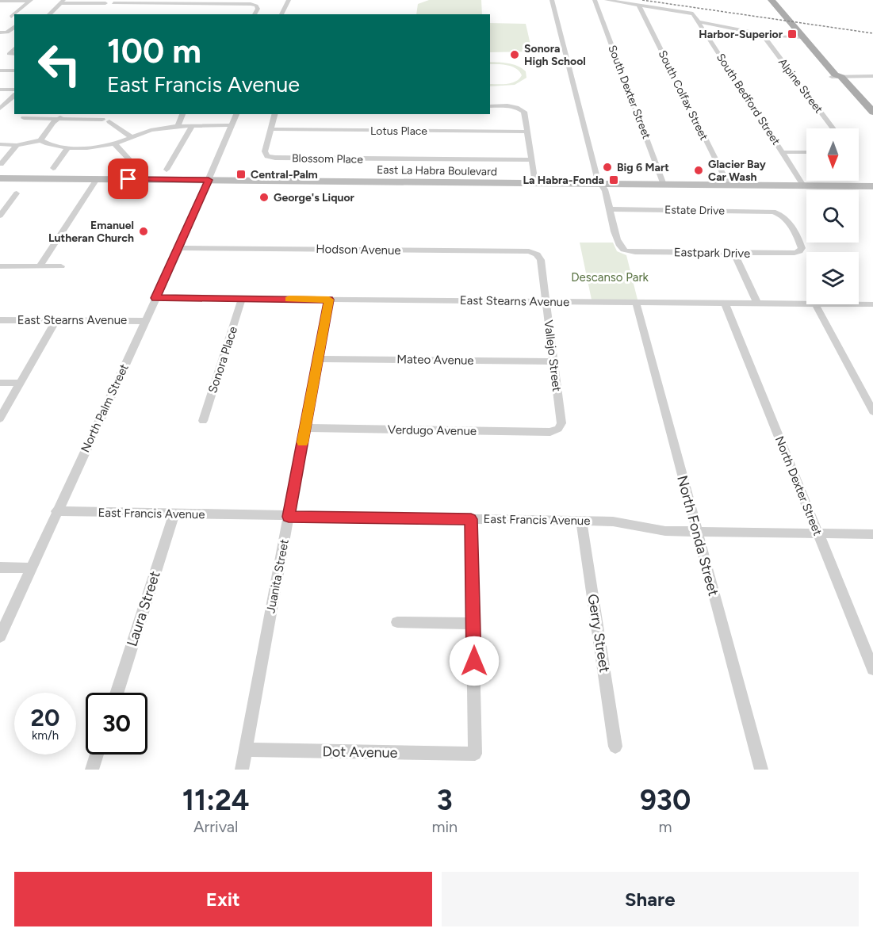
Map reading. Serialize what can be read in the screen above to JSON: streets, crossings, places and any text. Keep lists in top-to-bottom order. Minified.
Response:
{"streets":{"main road":["East La Habra Boulevard"],"street":["Alpine Street","South Dexter Street","South Colfax Street","South Bedford Street","Lotus Place","Blossom Place","Estate Drive","Hodson Avenue","Eastpark Drive","East Stearns Avenue","Vallejo Street","Sonora Place","Mateo Avenue","North Palm Street","Verdugo Avenue","North Dexter Street","East Francis Avenue","North Fonda Street","Juanita Street","Laura Street","Gerry Street","Dot Avenue"]},"crossings":[["South Dexter Street","East La Habra Boulevard"],["South Colfax Street","South Bedford Street"],["South Colfax Street","East La Habra Boulevard"],["South Bedford Street","East La Habra Boulevard"],["Lotus Place","Blossom Place"],["East La Habra Boulevard","North Palm Street"],["Estate Drive","Eastpark Drive"],["Hodson Avenue","Vallejo Street"],["Hodson Avenue","North Palm Street"],["East Stearns Avenue","Vallejo Street"],["East Stearns Avenue","Sonora Place"],["East Stearns Avenue","North Palm Street"],["East Stearns Avenue","North Dexter Street"],["East Stearns Avenue","North Fonda Street"],["East Stearns Avenue","Juanita Street"],["Vallejo Street","Mateo Avenue"],["Vallejo Street","Verdugo Avenue"],["Mateo Avenue","Juanita Street"],["North Palm Street","East Francis Avenue"],["Verdugo Avenue","Juanita Street"],["North Dexter Street","East Francis Avenue"],["East Francis Avenue","North Fonda Street"],["East Francis Avenue","Juanita Street"],["East Francis Avenue","Laura Street"],["East Francis Avenue","Gerry Street"],["Juanita Street","Dot Avenue"]],"parks":["Descanso Park"],"places":{"transit":["Harbor-Superior","Central-Palm","La Habra-Fonda"],"other":["Sonora High School","Big 6 Mart","Glacier Bay Car Wash","George's Liquor","Emanuel Lutheran Church"]},"north":"bottom","page":{"turn":["100 m","East Francis Avenue"],"speed":"20 km/h","limit":"30","eta":["11:24","Arrival","3","min","930","m"],"buttons":["Exit","Share"]}}
